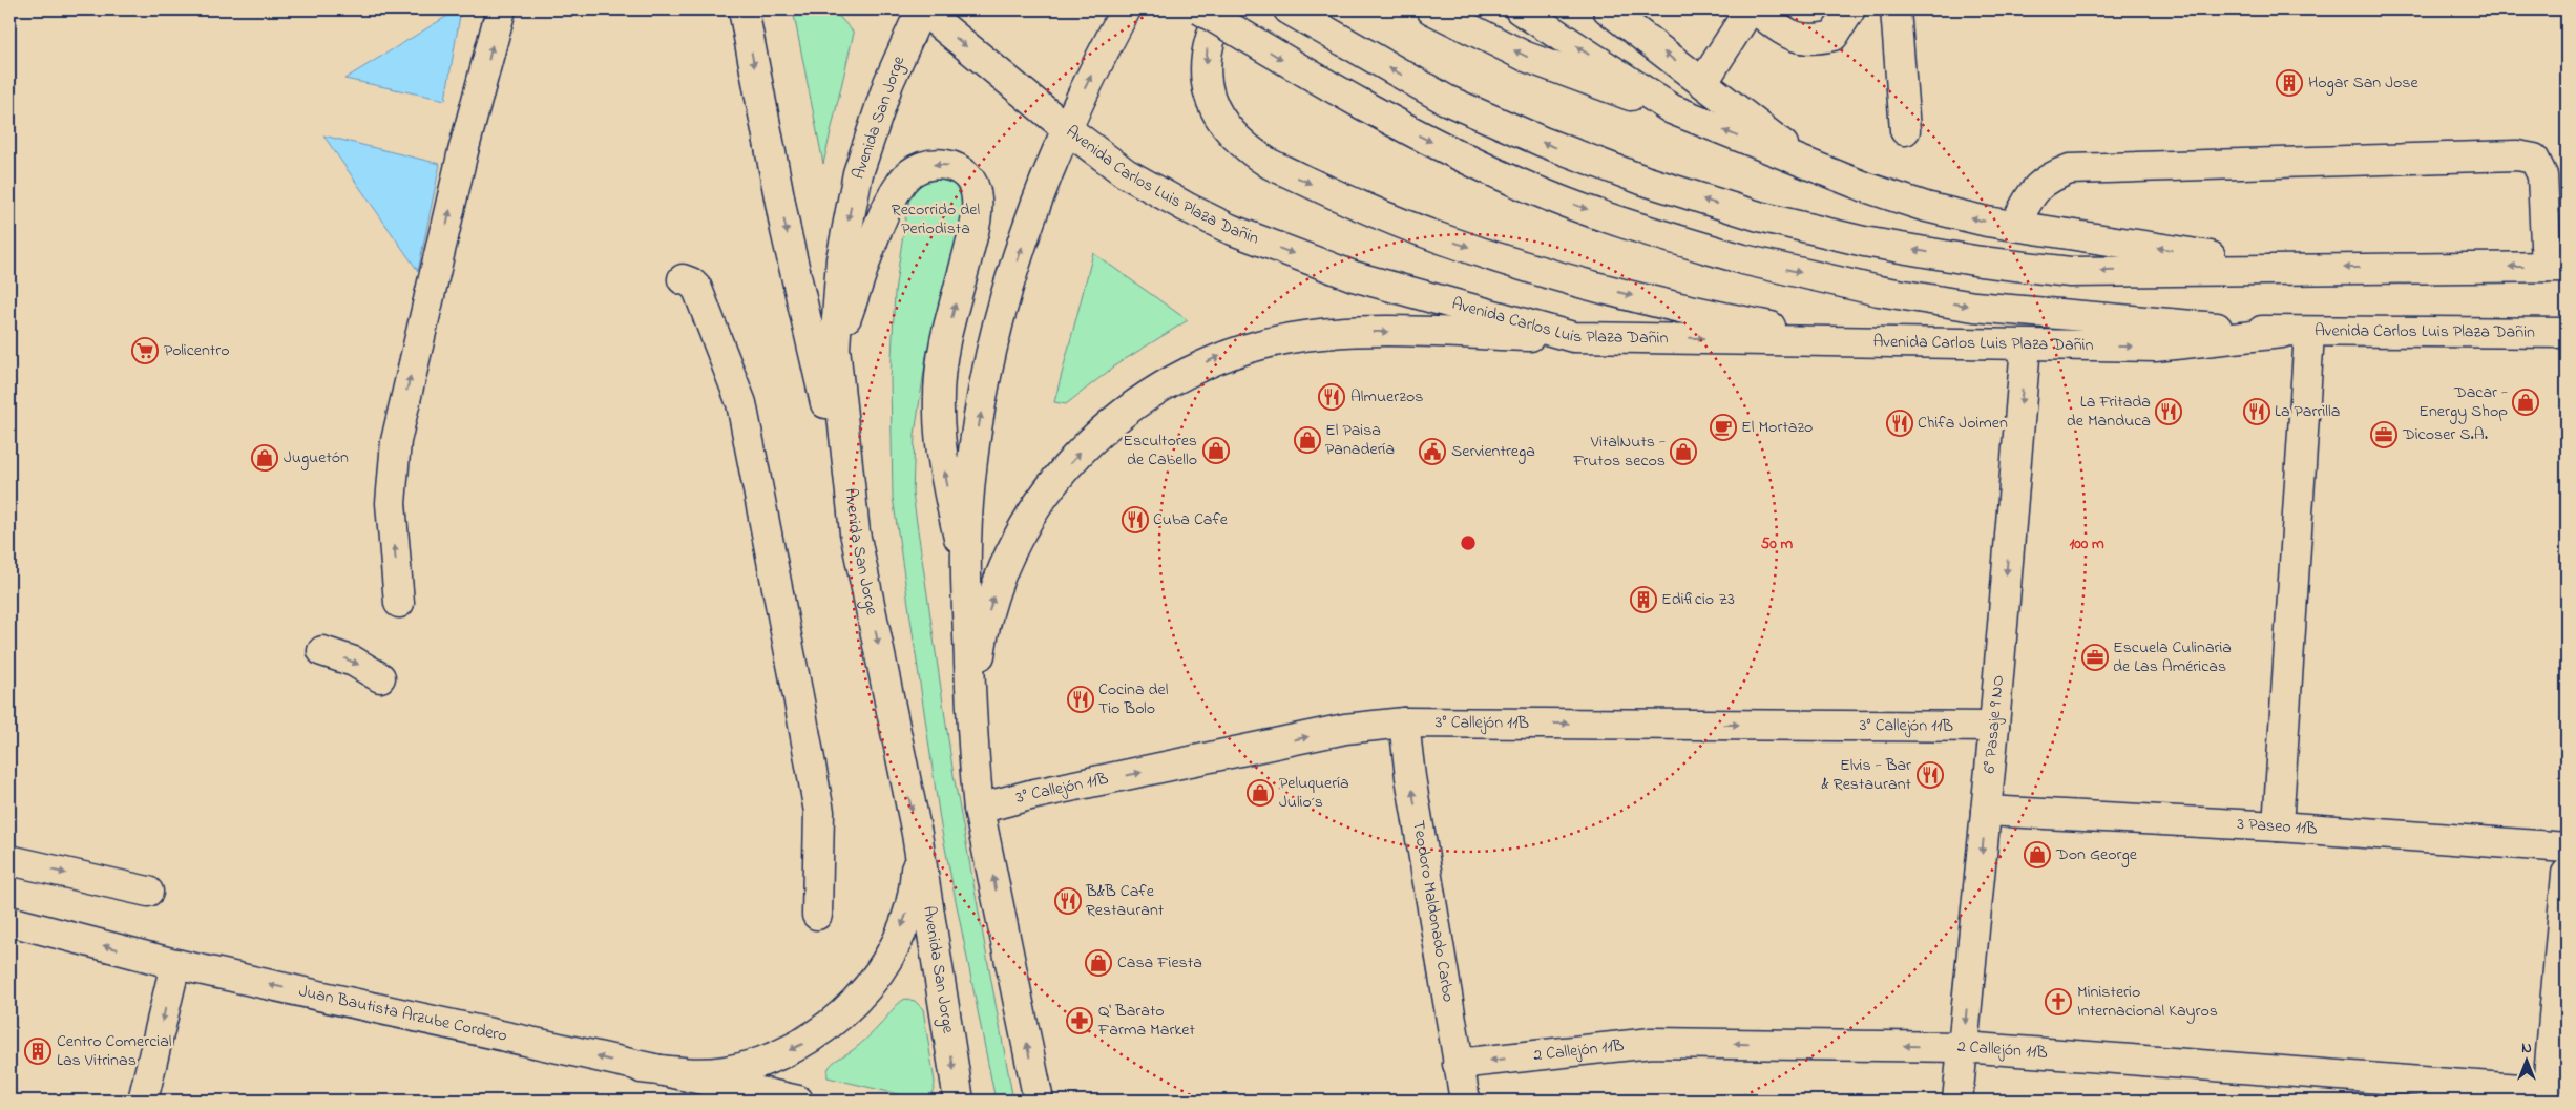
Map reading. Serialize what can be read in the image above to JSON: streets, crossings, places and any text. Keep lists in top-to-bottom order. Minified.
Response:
{"streets":{"main road":["Avenida San Jorge","Avenida Carlos Luis Plaza Dañin","3° Callejón 11B","6° Pasaje 9 NO","3 Paseo 11B","Teodoro Maldonado Carbo","Juan Bautista Arzube Cordero","2 Callejón 11B"]},"crossings":[["Avenida San Jorge","Avenida Carlos Luis Plaza Dañin"],["Avenida Carlos Luis Plaza Dañin","6° Pasaje 9 NO"],["3° Callejón 11B","6° Pasaje 9 NO"],["3° Callejón 11B","Teodoro Maldonado Carbo"],["6° Pasaje 9 NO","3 Paseo 11B"],["6° Pasaje 9 NO","2 Callejón 11B"],["Teodoro Maldonado Carbo","2 Callejón 11B"]],"one_way":["3° Callejón 11B","6° Pasaje 9 NO","Teodoro Maldonado Carbo","Juan Bautista Arzube Cordero","2 Callejón 11B"],"parks":["Recorrido del Periodista"],"places":{"building":["Hogar San Jose","Edificio Z3","Centro Comercial Las Vitrinas"],"supermarket":["Policentro"],"restaurant":["Almuerzos","La Fritada de Manduca","La Parrilla","Chifa Joimen","Cuba Cafe","Cocina del Tio Bolo","Elvis - Bar & Restaurant","B&B Cafe Restaurant"],"shop":["Dacar - Energy Shop","El Paisa Panadería","Escultores de Cabello","VitalNuts - Frutos secos","Juguetón","Peluquería Julio´s","Don George","Casa Fiesta"],"cafe":["El Mortazo"],"office":["Dicoser S.A.","Escuela Culinaria de Las Américas"],"public building":["Servientrega"],"church":["Ministerio Internacional Kayros"],"pharmacy":["Q' Barato Farma Market"]},"north":"top","rings":["50 m","100 m"]}
